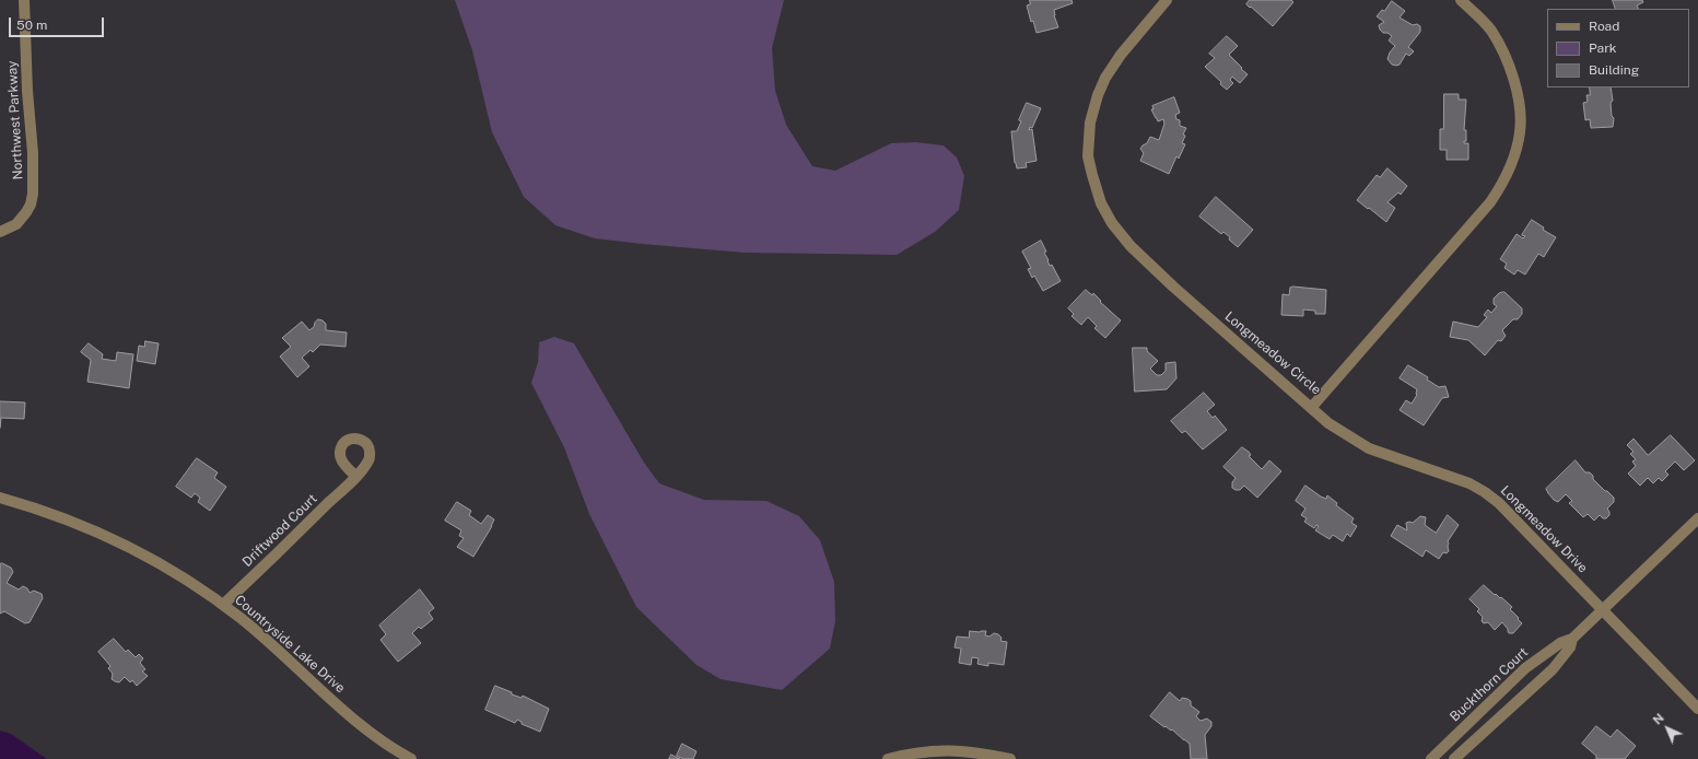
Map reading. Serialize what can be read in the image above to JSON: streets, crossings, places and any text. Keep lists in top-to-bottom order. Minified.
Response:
{"streets":{"street":["Northwest Parkway","Longmeadow Circle","Longmeadow Drive","Driftwood Court","Countryside Lake Drive","Buckthorn Court"]},"crossings":[["Longmeadow Circle","Longmeadow Drive"],["Longmeadow Drive","Buckthorn Court"],["Driftwood Court","Countryside Lake Drive"]],"legend":["Road","Park","Building"],"scale_bar":"50 m","north":"top left"}
